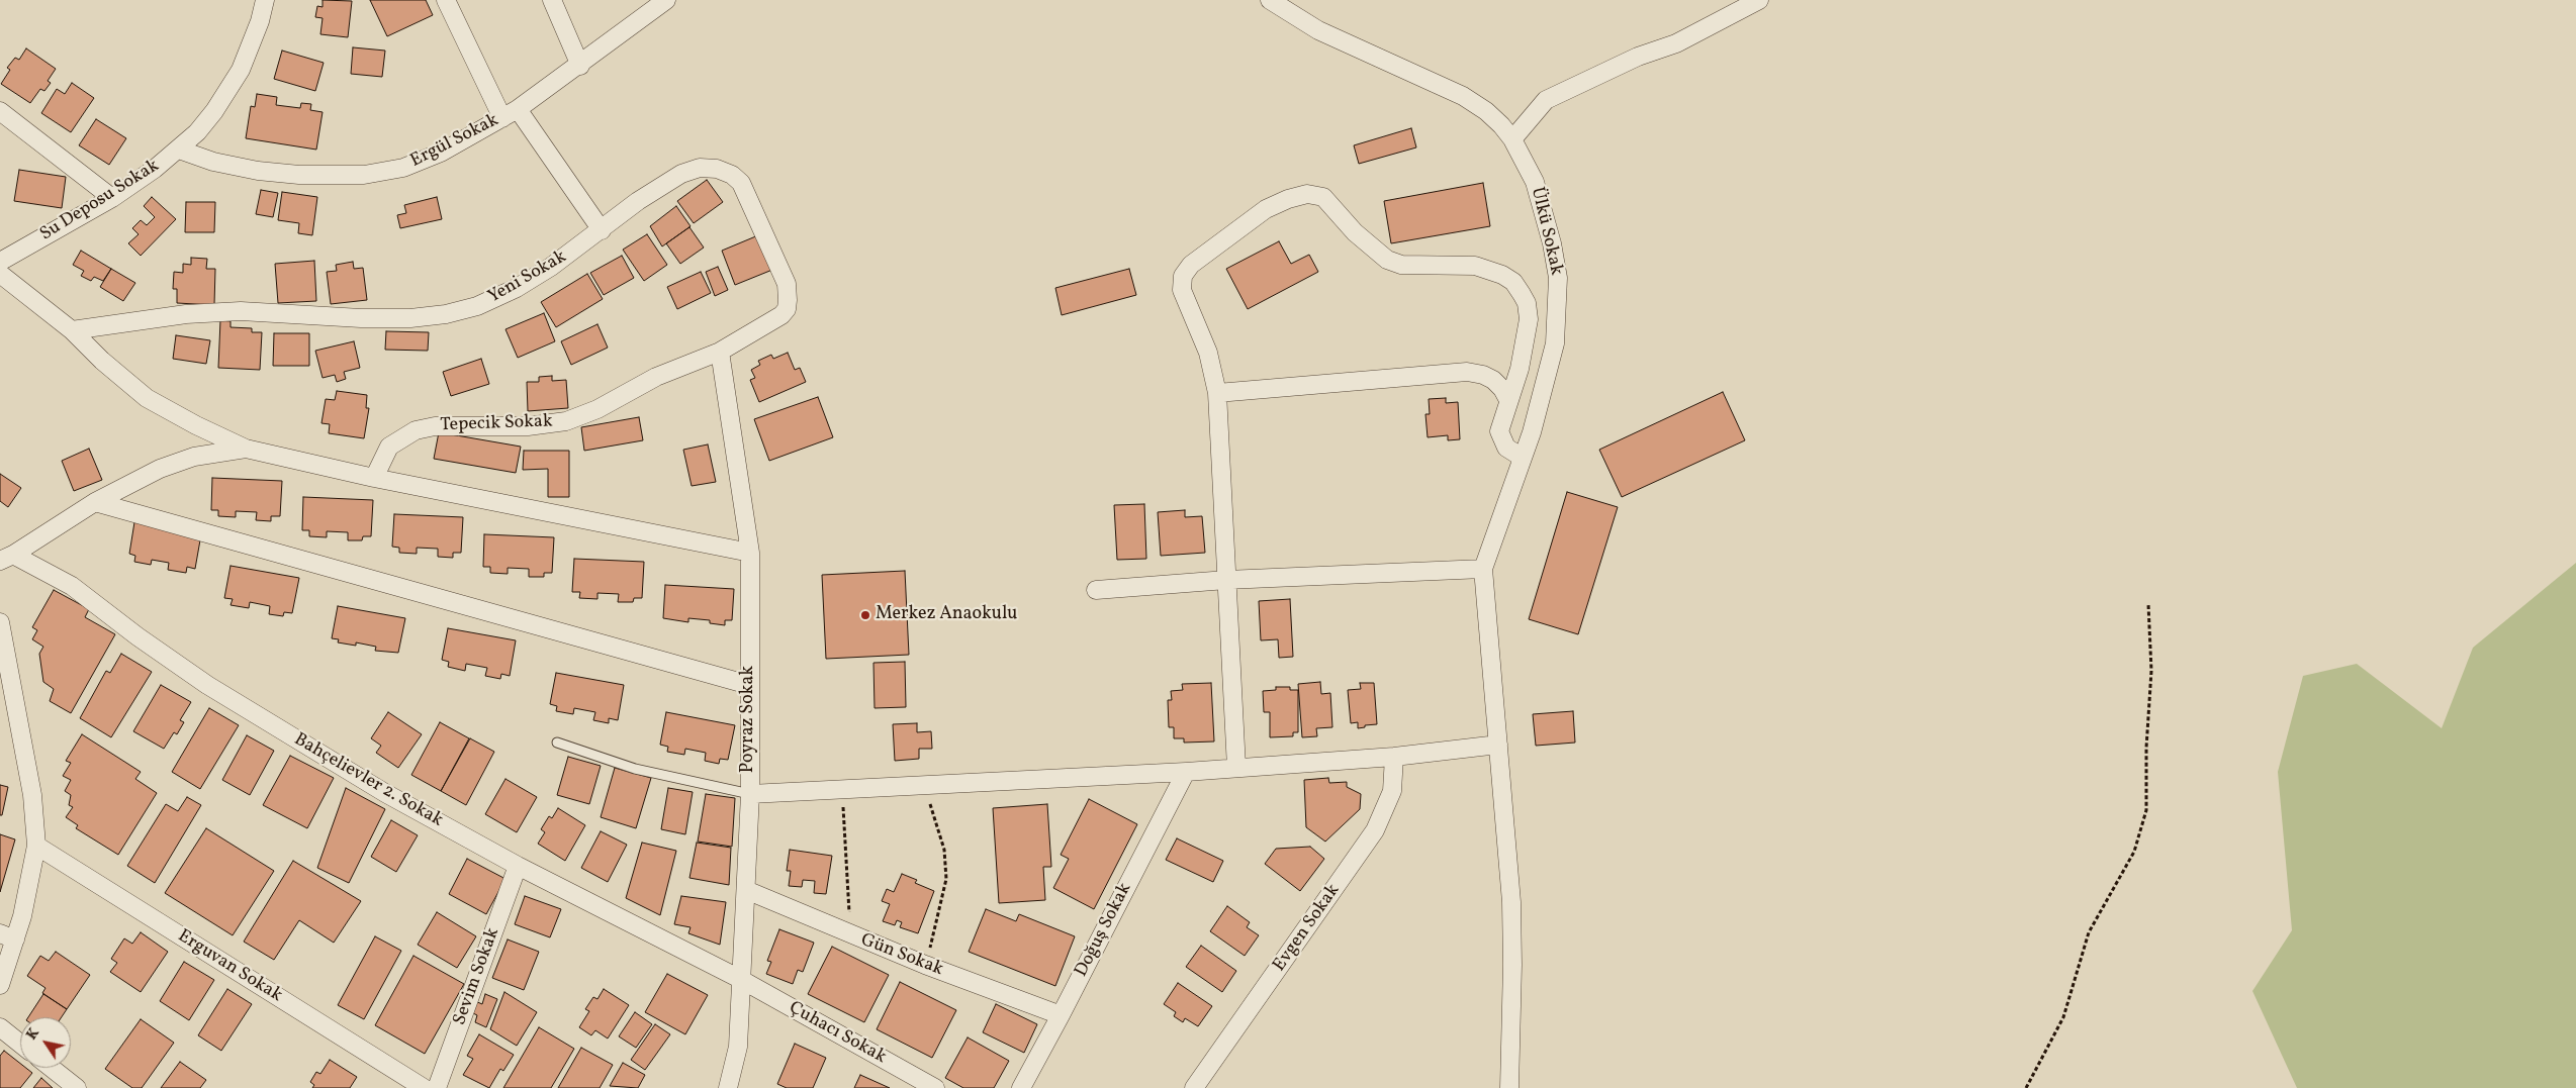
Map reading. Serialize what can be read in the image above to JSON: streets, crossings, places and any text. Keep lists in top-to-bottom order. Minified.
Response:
{"streets":{"street":["Ergül Sokak","Su Deposu Sokak","Ülkü Sokak","Yeni Sokak","Tepecik Sokak","Poyraz Sokak","Bahçelievler 2. Sokak","Evgen Sokak","Doğuş Sokak","Gün Sokak","Erguvan Sokak","Sevim Sokak","Çuhacı Sokak"]},"crossings":[["Ergül Sokak","Su Deposu Sokak"],["Yeni Sokak","Tepecik Sokak"],["Yeni Sokak","Poyraz Sokak"],["Tepecik Sokak","Poyraz Sokak"],["Poyraz Sokak","Bahçelievler 2. Sokak"],["Poyraz Sokak","Gün Sokak"],["Poyraz Sokak","Çuhacı Sokak"],["Bahçelievler 2. Sokak","Sevim Sokak"],["Bahçelievler 2. Sokak","Çuhacı Sokak"],["Doğuş Sokak","Gün Sokak"]],"places":["Merkez Anaokulu"],"north":"top left"}
